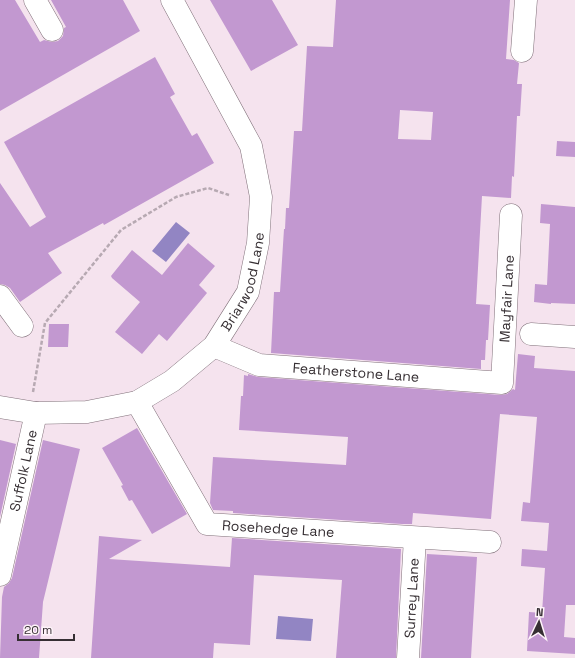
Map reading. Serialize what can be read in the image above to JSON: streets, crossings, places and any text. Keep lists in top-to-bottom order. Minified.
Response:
{"streets":{"street":["Briarwood Lane","Mayfair Lane","Featherstone Lane","Suffolk Lane","Rosehedge Lane","Surrey Lane"]},"crossings":[["Briarwood Lane","Featherstone Lane"],["Briarwood Lane","Suffolk Lane"],["Briarwood Lane","Rosehedge Lane"],["Mayfair Lane","Featherstone Lane"],["Rosehedge Lane","Surrey Lane"]],"scale_bar":"20 m","north":"top"}
